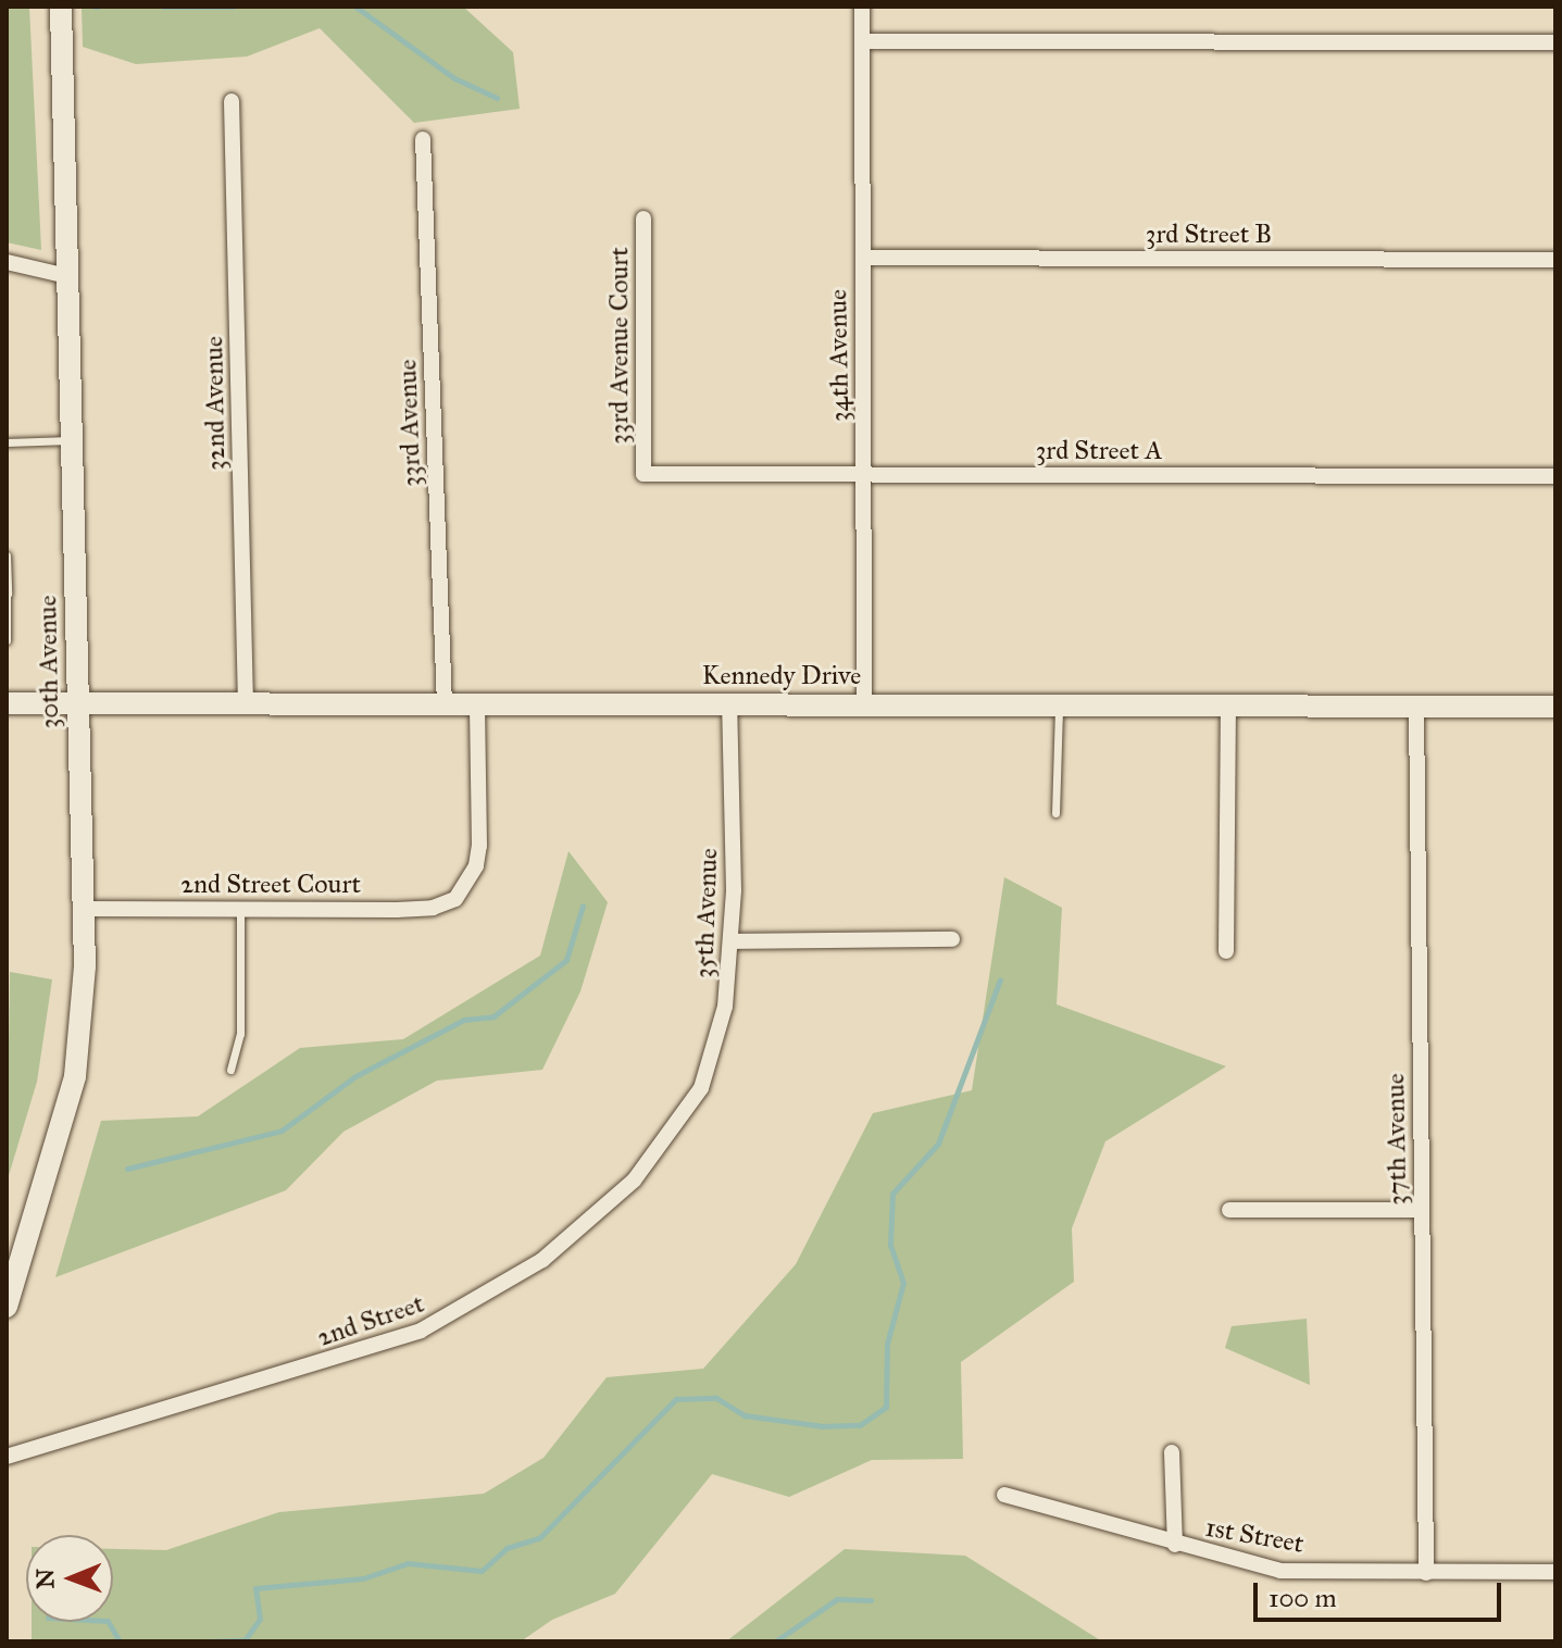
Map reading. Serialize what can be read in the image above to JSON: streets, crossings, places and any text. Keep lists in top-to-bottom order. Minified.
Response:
{"streets":{"street":["3rd Street B","33rd Avenue Court","34th Avenue","32nd Avenue","33rd Avenue","3rd Street A","30th Avenue","Kennedy Drive","2nd Street Court","35th Avenue","37th Avenue","2nd Street","1st Street"]},"crossings":[["3rd Street B","34th Avenue"],["33rd Avenue Court","3rd Street A"],["34th Avenue","3rd Street A"],["34th Avenue","Kennedy Drive"],["32nd Avenue","Kennedy Drive"],["33rd Avenue","Kennedy Drive"],["30th Avenue","Kennedy Drive"],["30th Avenue","2nd Street Court"],["Kennedy Drive","2nd Street Court"],["Kennedy Drive","35th Avenue"],["Kennedy Drive","37th Avenue"],["35th Avenue","2nd Street"],["37th Avenue","1st Street"]],"scale_bar":"100 m","north":"left"}
